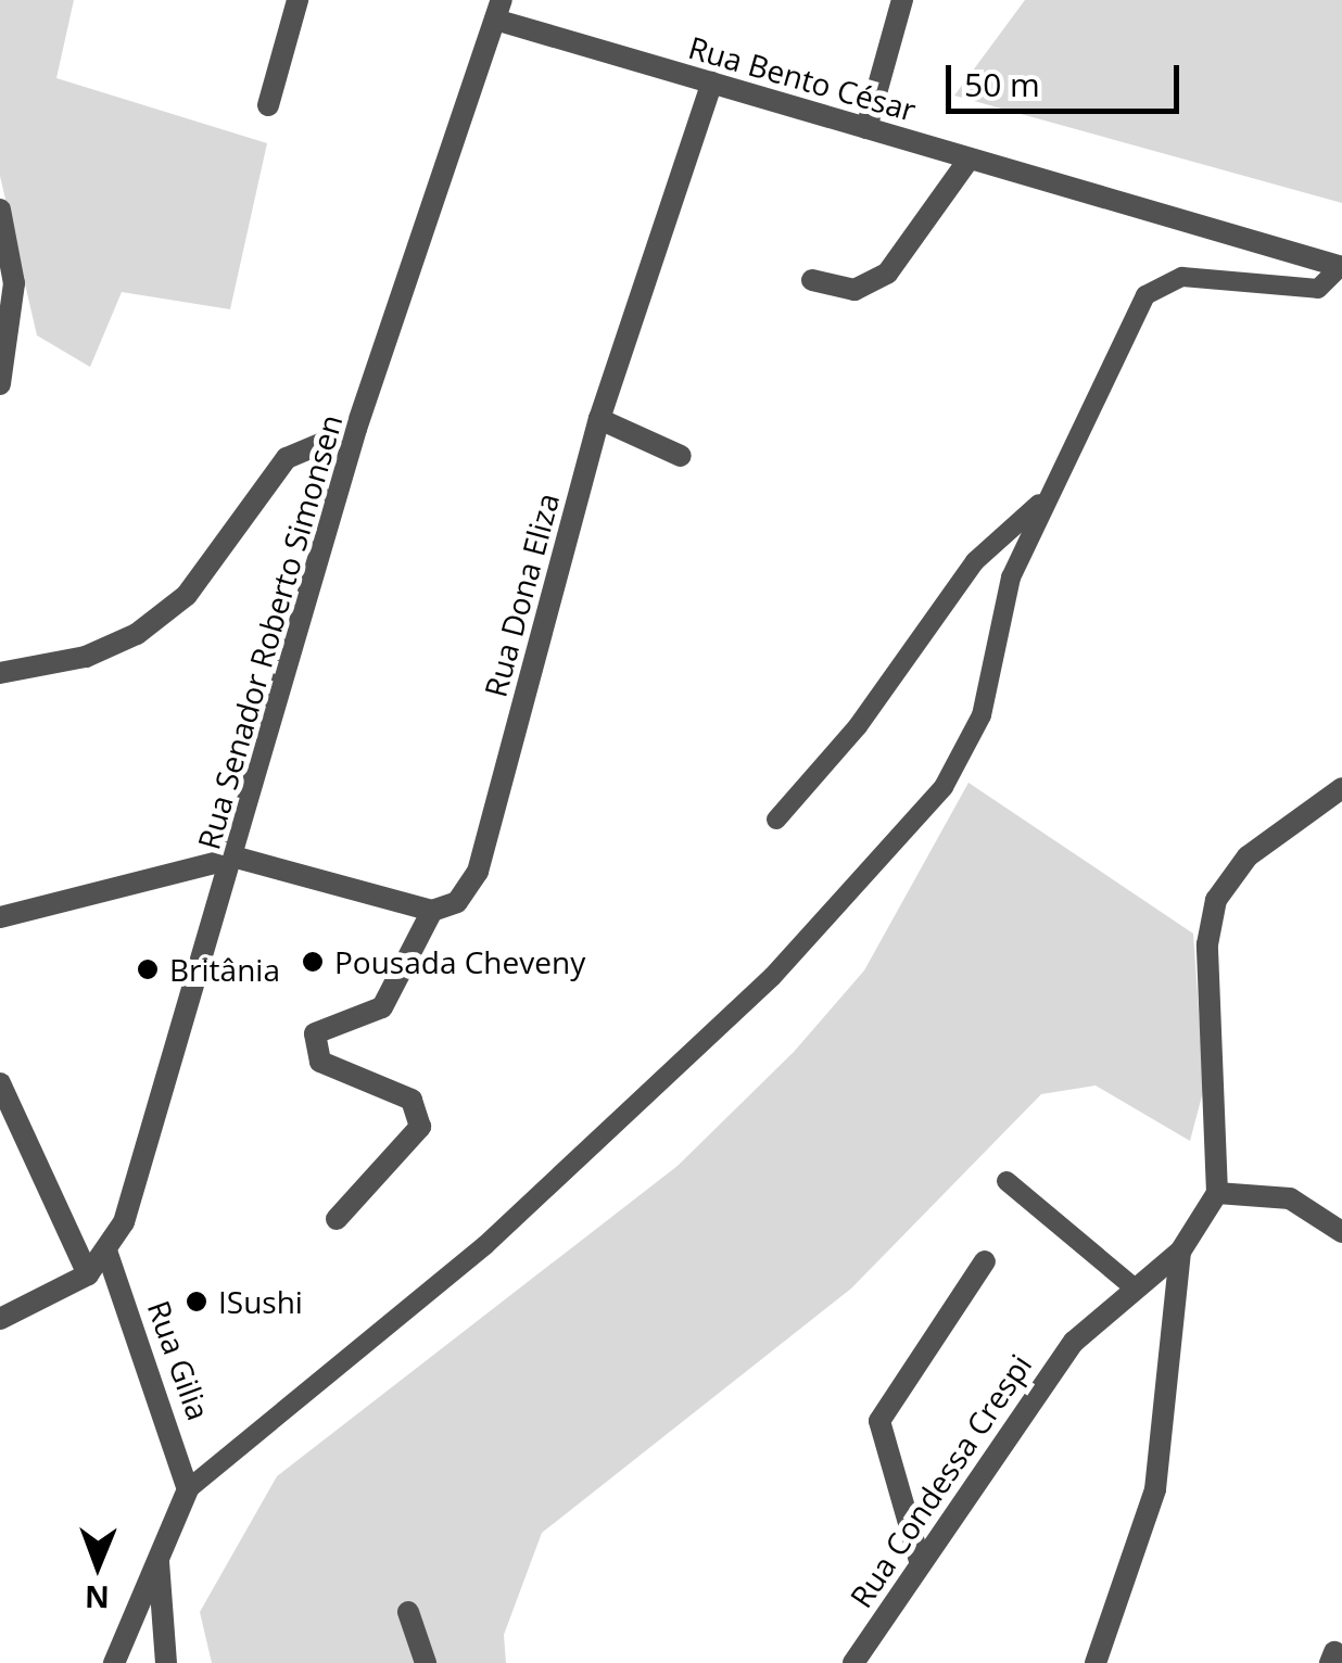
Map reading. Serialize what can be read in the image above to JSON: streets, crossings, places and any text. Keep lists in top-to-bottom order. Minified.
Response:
{"streets":{"street":["Rua Bento César","Rua Dona Eliza","Rua Senador Roberto Simonsen","Rua Gilia","Rua Condessa Crespi"]},"crossings":[["Rua Bento César","Rua Dona Eliza"],["Rua Bento César","Rua Senador Roberto Simonsen"],["Rua Senador Roberto Simonsen","Rua Gilia"]],"places":["Pousada Cheveny","Britânia","ISushi"],"scale_bar":"50 m","north":"bottom"}
